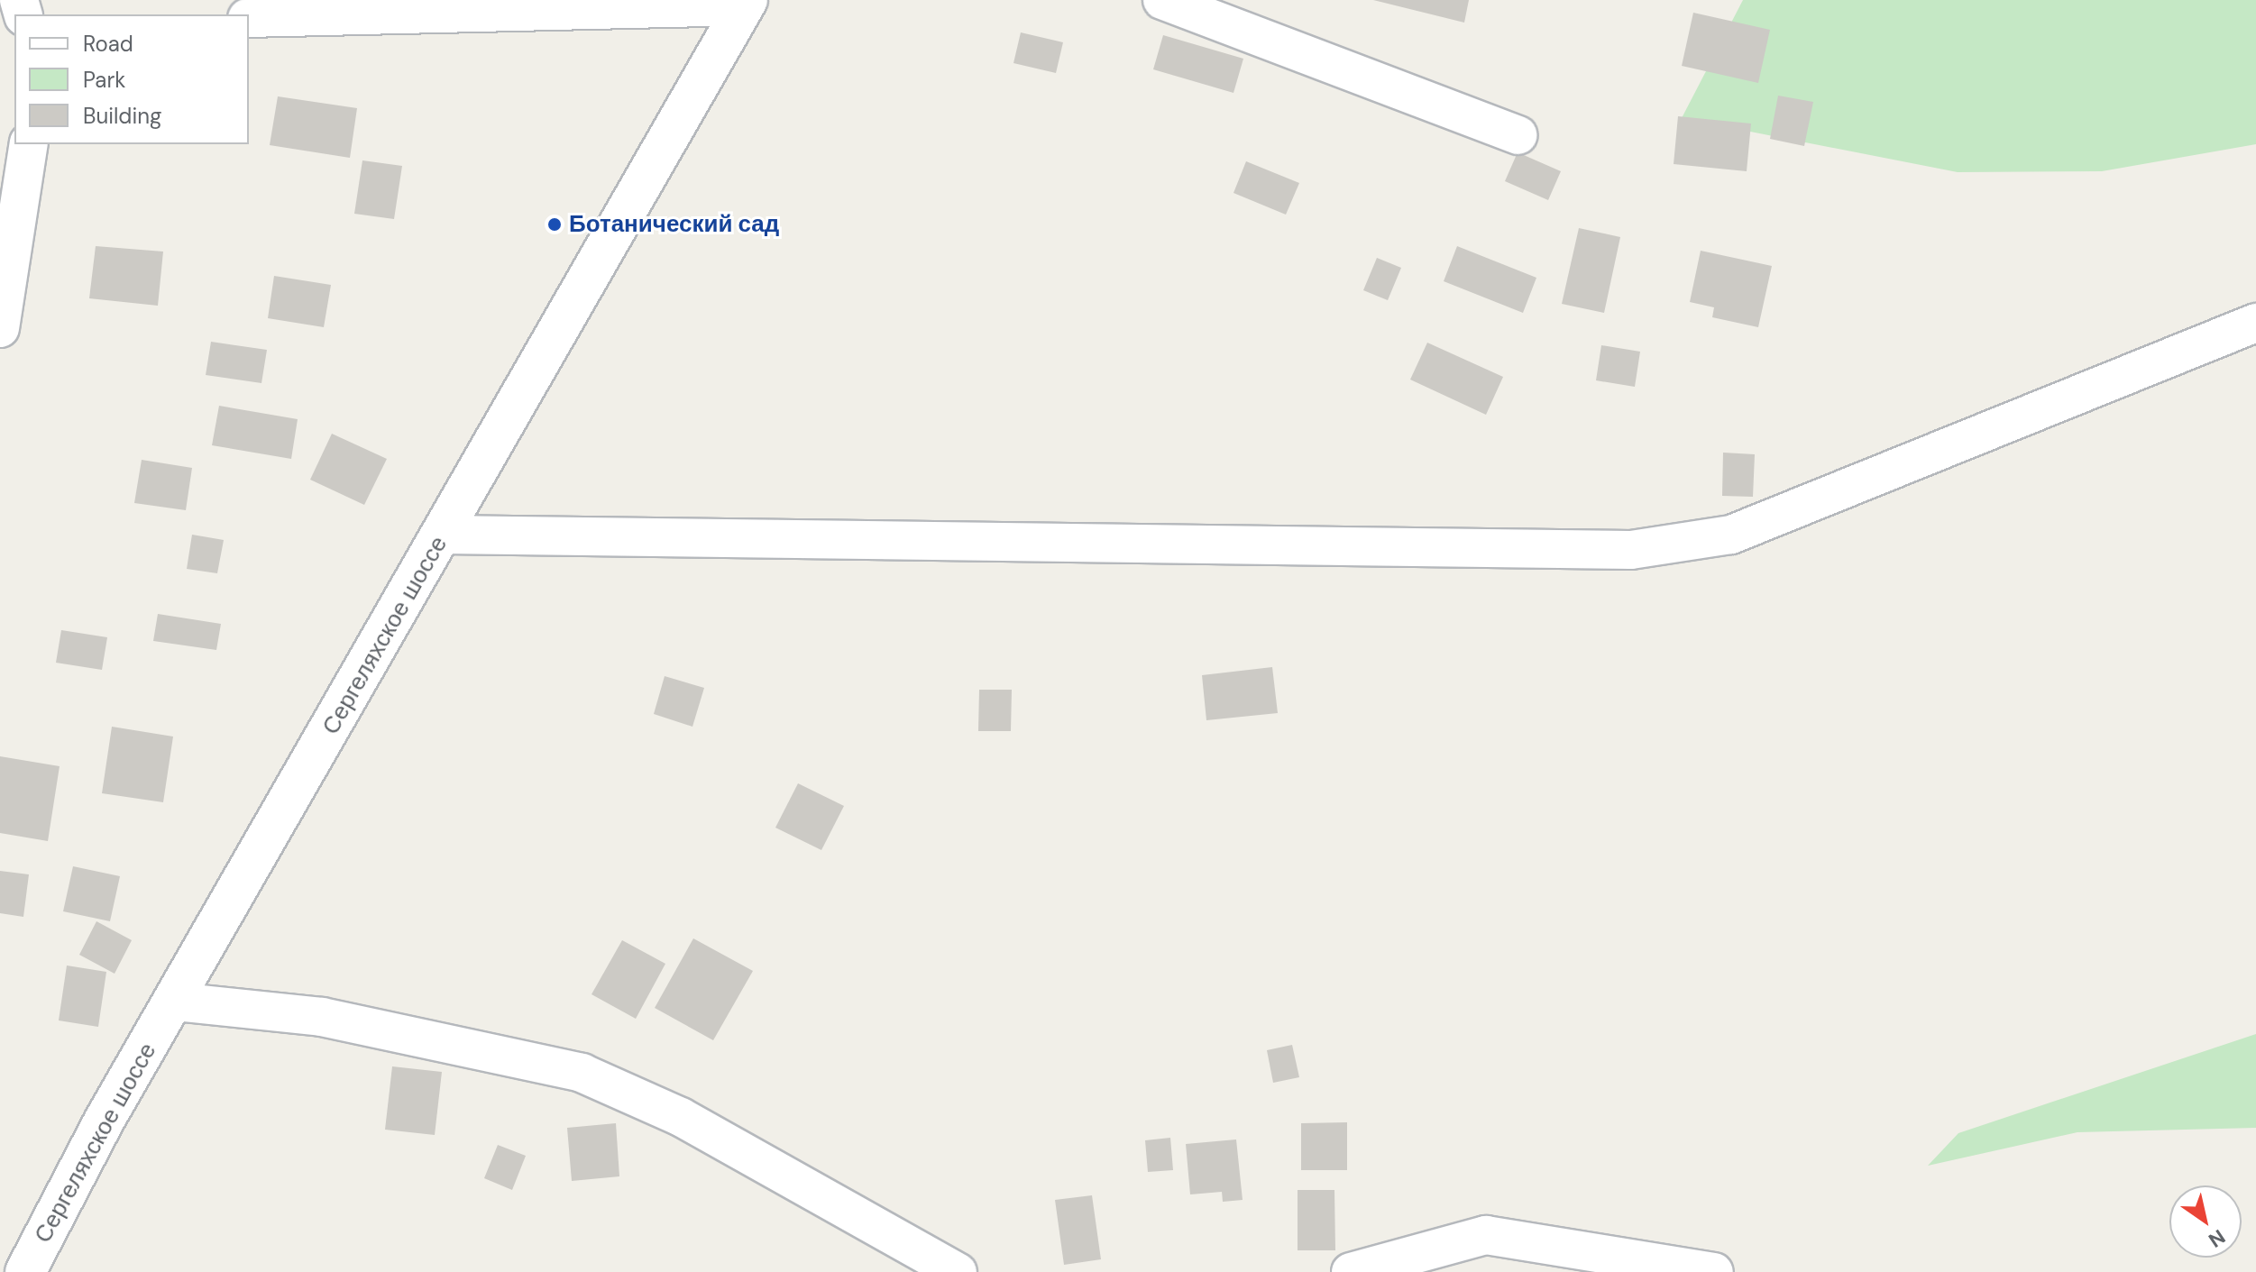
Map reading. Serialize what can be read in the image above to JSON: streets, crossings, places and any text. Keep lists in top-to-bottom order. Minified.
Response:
{"streets":{"main road":["Сергеляхское шоссе"]},"places":["Ботанический сад"],"legend":["Road","Park","Building"],"north":"bottom right"}
